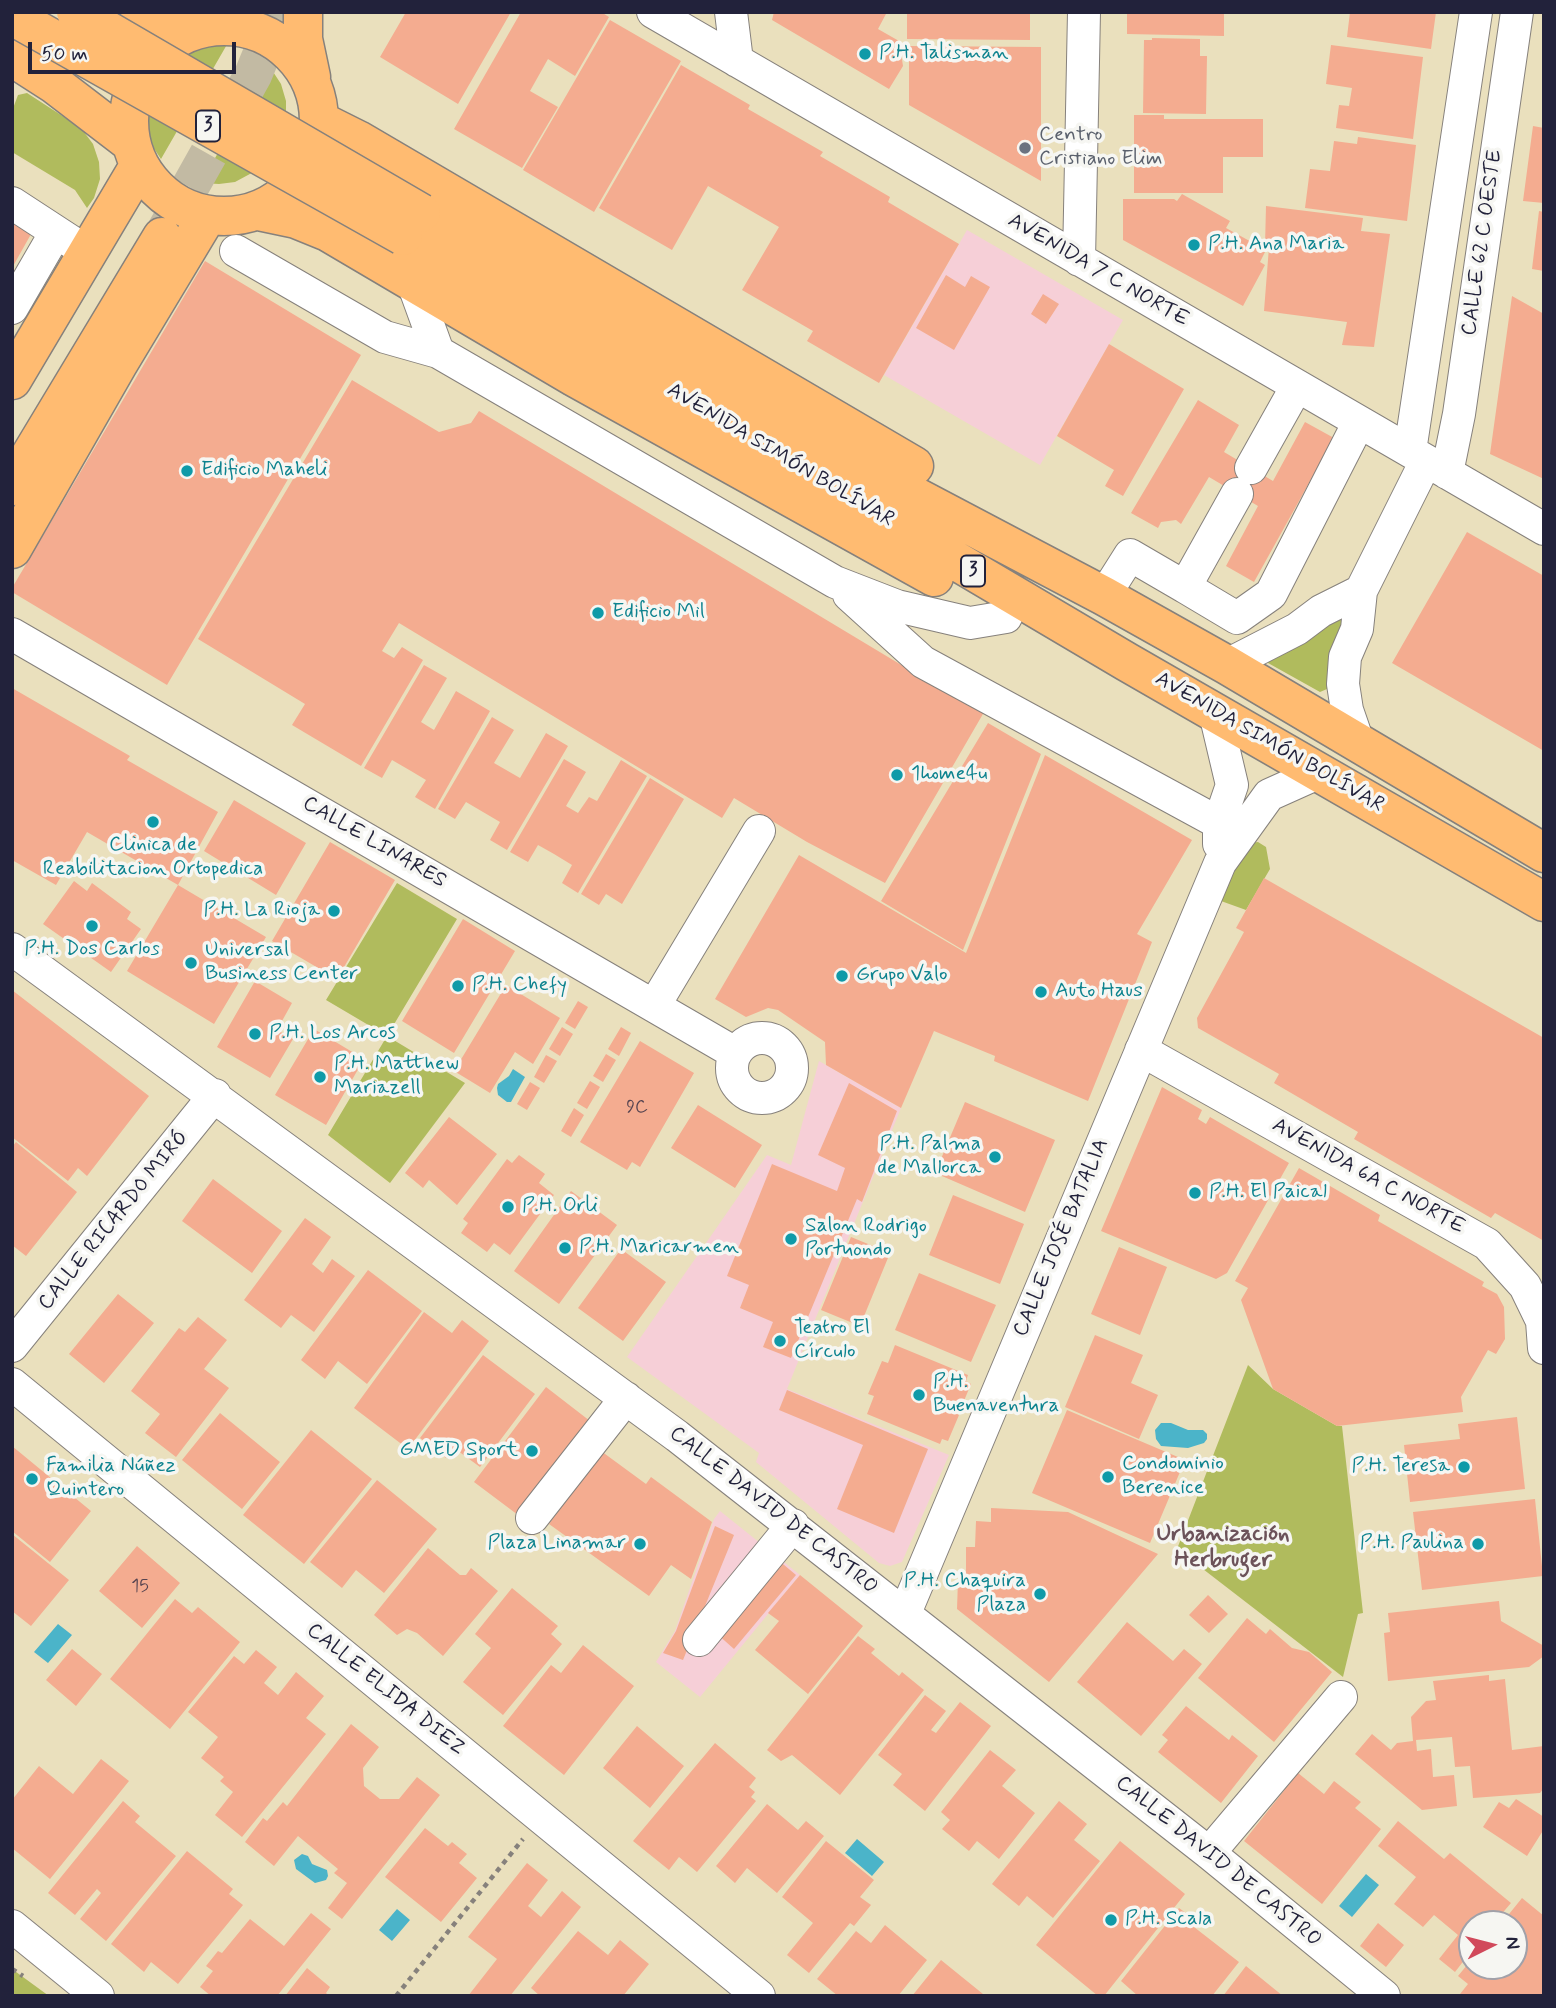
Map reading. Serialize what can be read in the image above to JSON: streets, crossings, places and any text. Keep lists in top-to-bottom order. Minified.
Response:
{"streets":{"main road":["3","AVENIDA SIMÓN BOLÍVAR"],"street":["CALLE 62 C OESTE","AVENIDA 7 C NORTE","CALLE LINARES","AVENIDA 6A C NORTE","CALLE RICARDO MIRÓ","CALLE JOSÉ BATALIA","CALLE DAVID DE CASTRO","CALLE ELIDA DIEZ"]},"crossings":[["CALLE 62 C OESTE","AVENIDA 7 C NORTE"],["CALLE 62 C OESTE","AVENIDA SIMÓN BOLÍVAR"],["AVENIDA SIMÓN BOLÍVAR","CALLE JOSÉ BATALIA"],["AVENIDA 6A C NORTE","CALLE JOSÉ BATALIA"],["CALLE RICARDO MIRÓ","CALLE DAVID DE CASTRO"],["CALLE JOSÉ BATALIA","CALLE DAVID DE CASTRO"]],"districts":["Urbanización Herbruger"],"places":["P.H. Talisman","Centro Cristiano Elim","P.H. Ana Maria","Edificio Maheli","Edificio Mil","1home4u","Clinica de Reabilitacion Ortopedica","P.H. La Rioja","P.H. Dos Carlos","Universal Business Center","Grupo Valo","P.H. Chefy","Auto Haus","P.H. Los Arcos","P.H. Matthew Mariazell","P.H. Palma de Mallorca","P.H. El Paical","P.H. Orli","Salon Rodrigo Portuondo","P.H. Maricarmen","Teatro El Círculo","P.H. Buenaventura","GMED Sport","P.H. Teresa","Condominio Berenice","Familia Núñez Quintero","Plaza Linamar","P.H. Paulina","P.H. Chaquira Plaza","P.H. Scala"],"house_numbers":["9C","15"],"scale_bar":"50 m","north":"right"}
